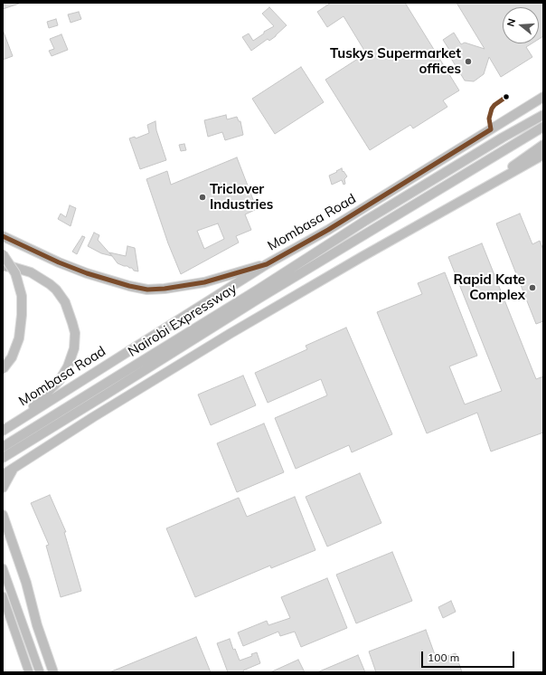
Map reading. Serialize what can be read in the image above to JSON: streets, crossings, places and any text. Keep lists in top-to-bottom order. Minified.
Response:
{"streets":{"highway":["Mombasa Road","Nairobi Expressway"]},"places":["Tuskys Supermarket offices","Triclover Industries","Rapid Kate Complex"],"scale_bar":"100 m","north":"left"}
